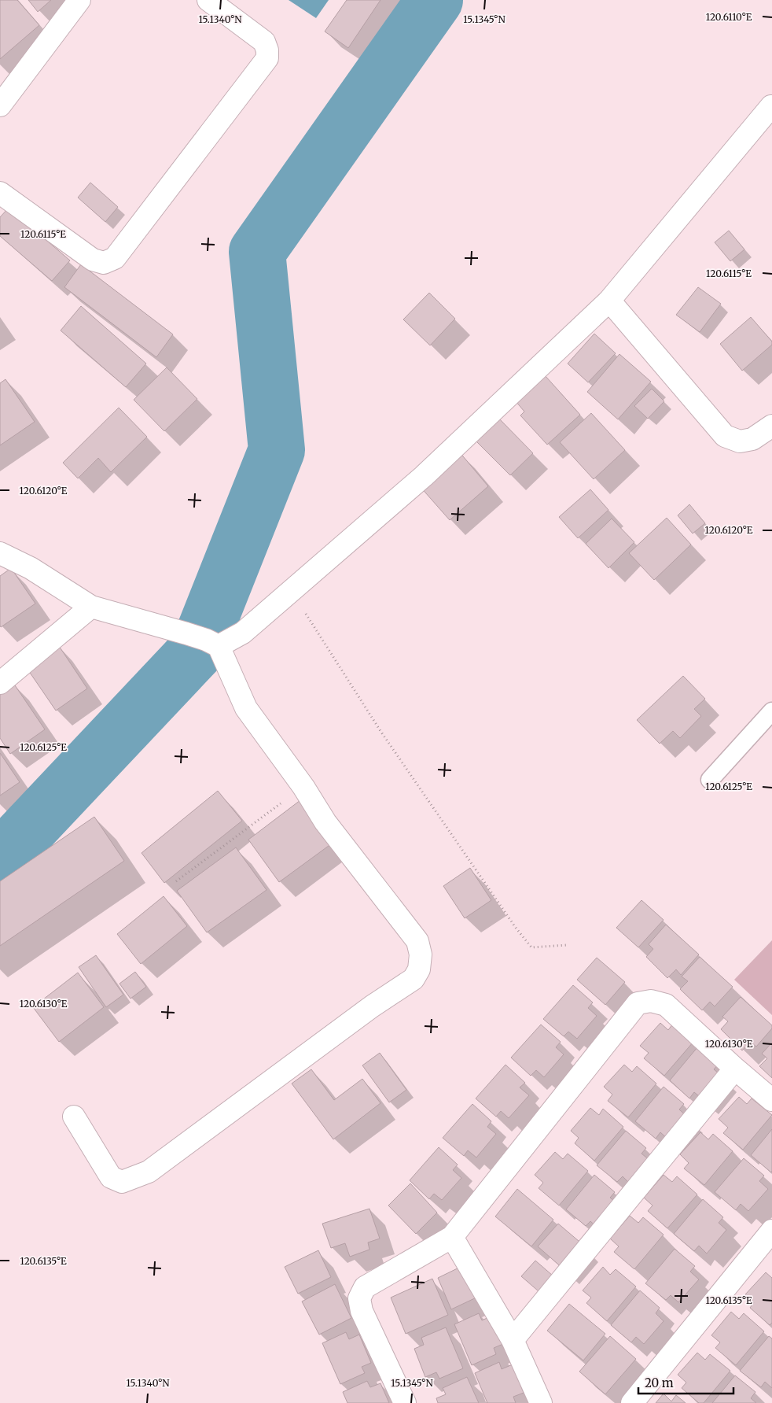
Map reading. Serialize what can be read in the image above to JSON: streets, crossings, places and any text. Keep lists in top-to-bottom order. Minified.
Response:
{"scale_bar":"20 m","coordinates":["120.6110°E","15.1340°N","15.1345°N","120.6115°E","120.6120°E","120.6125°E","120.6130°E","120.6135°E"]}
